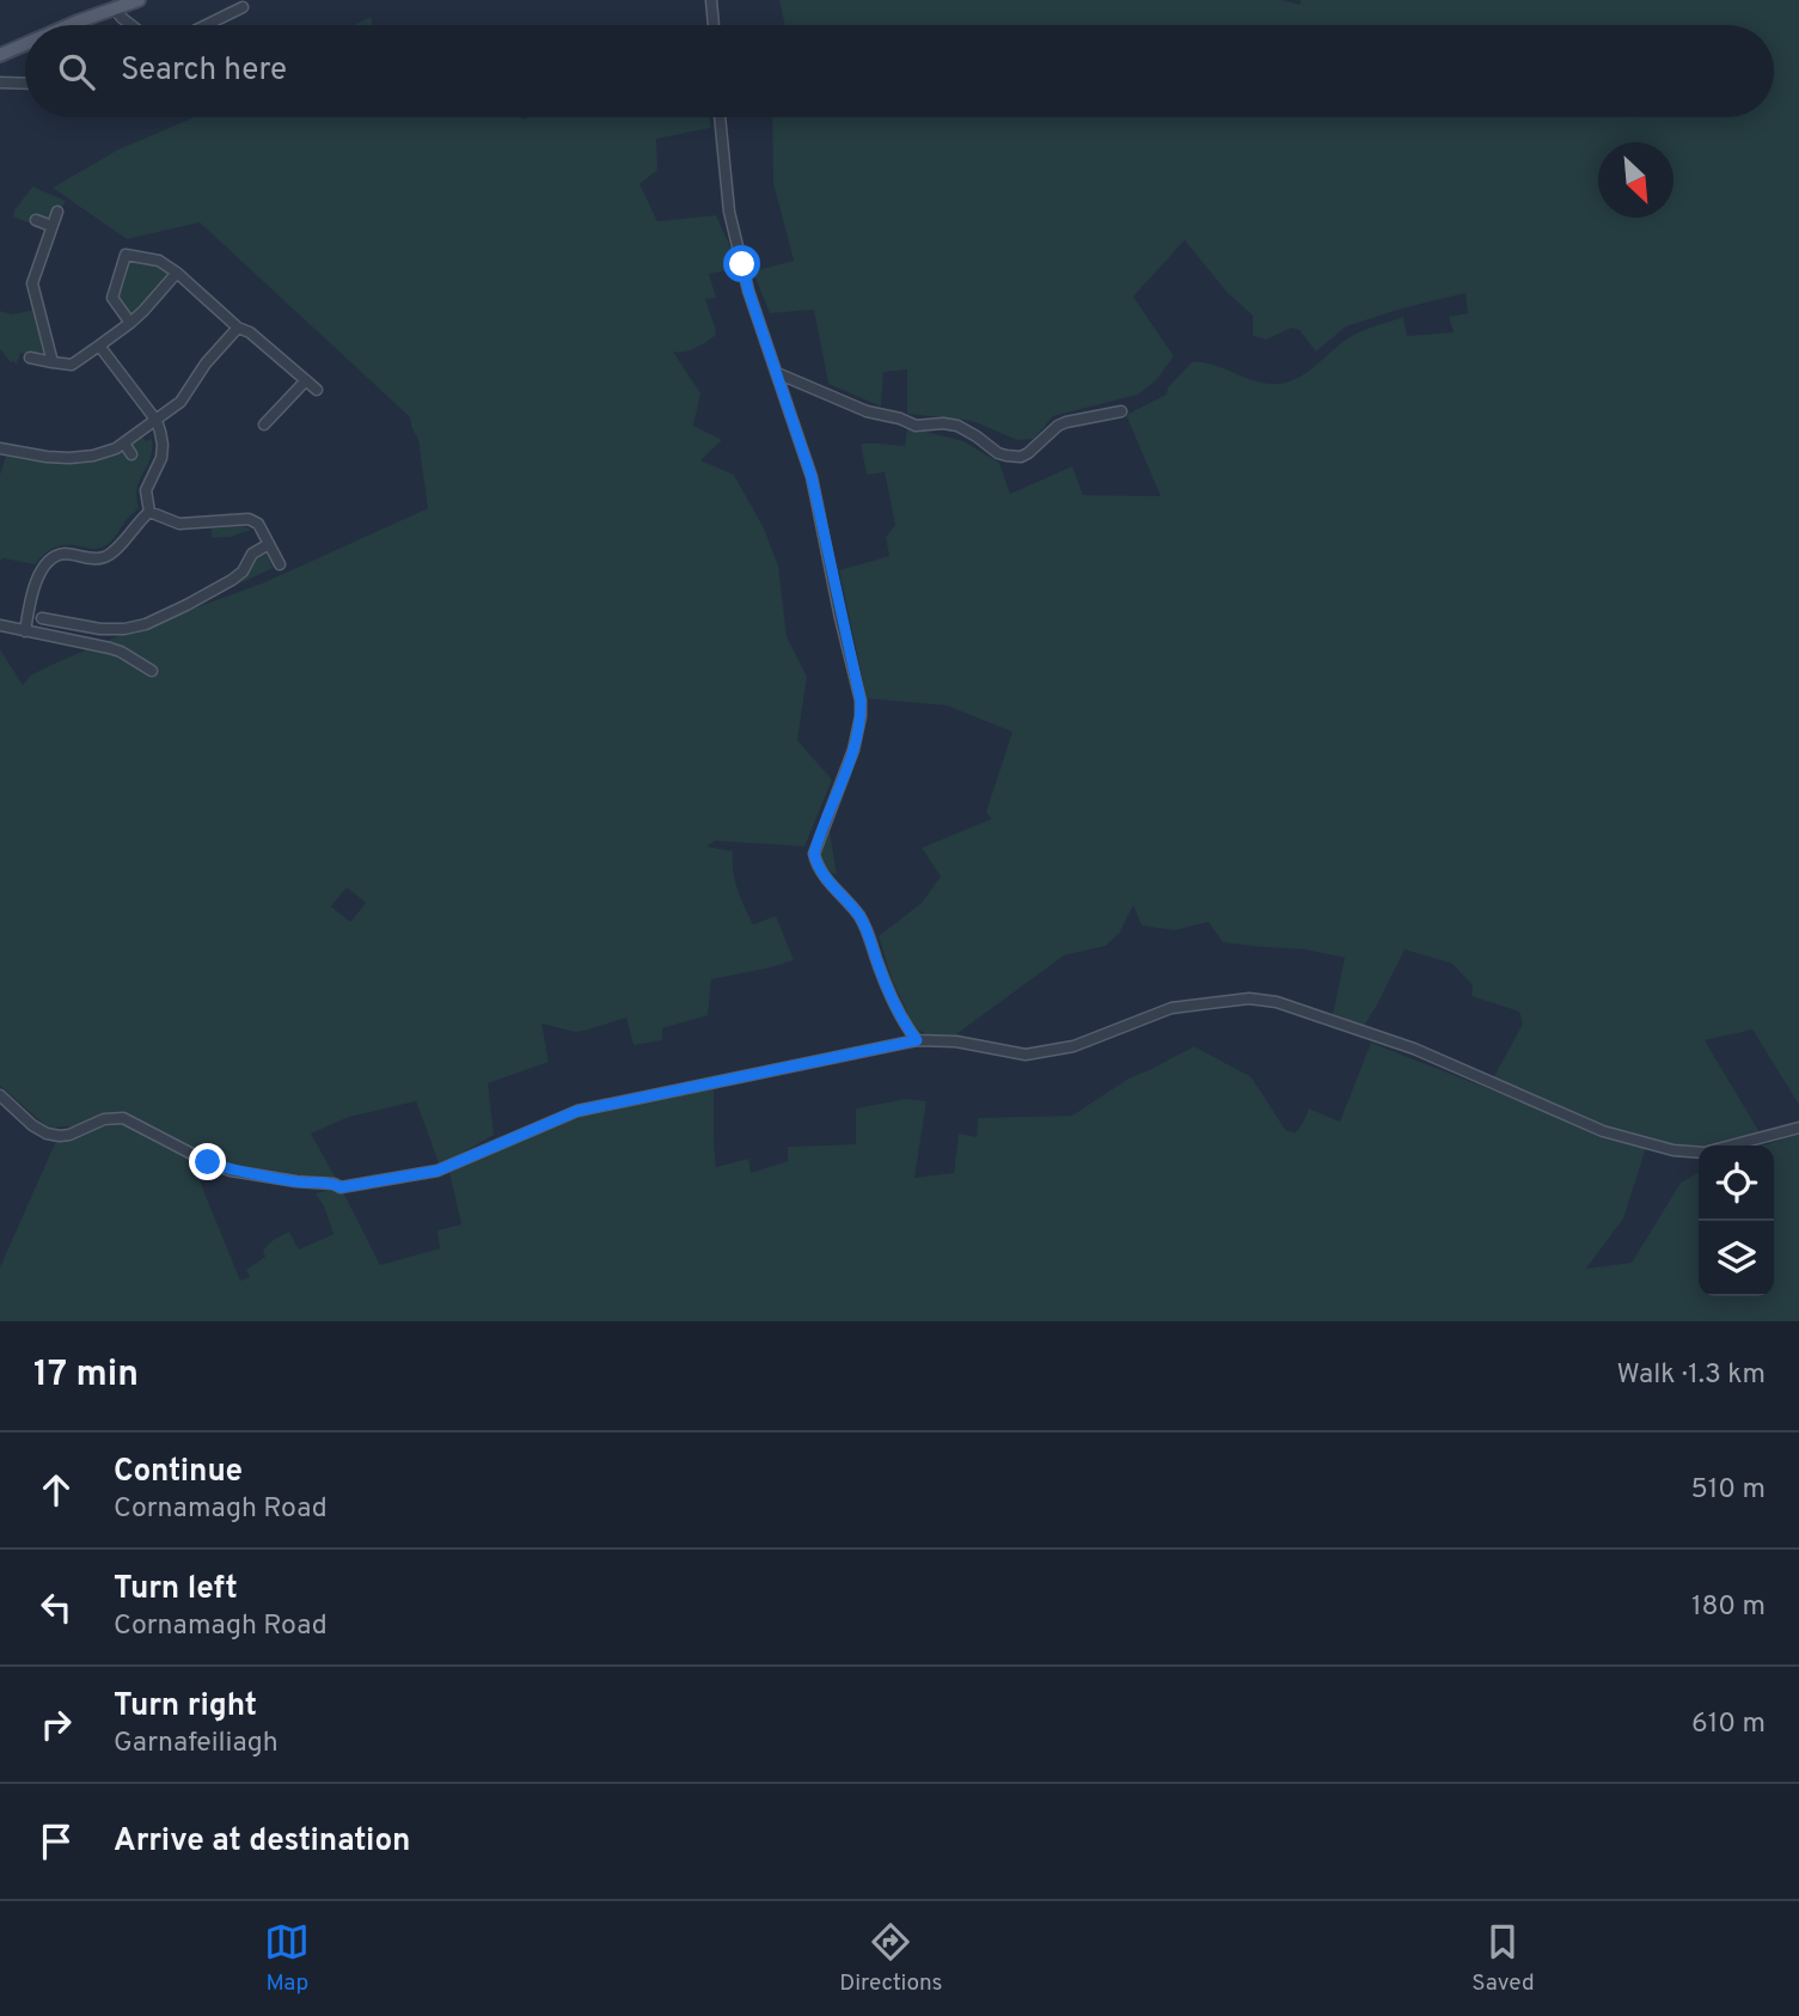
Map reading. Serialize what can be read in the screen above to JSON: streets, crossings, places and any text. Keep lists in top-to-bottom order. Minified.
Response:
{"north":"bottom right","page":{"search":"Search here","heading":["17 min","Walk · 1.3 km"],"list":[["Continue","Cornamagh Road","510 m"],["Turn left","Cornamagh Road","180 m"],["Turn right","Garnafeiliagh","610 m"],"Arrive at destination"],"nav":["Map","Directions","Saved"]}}
